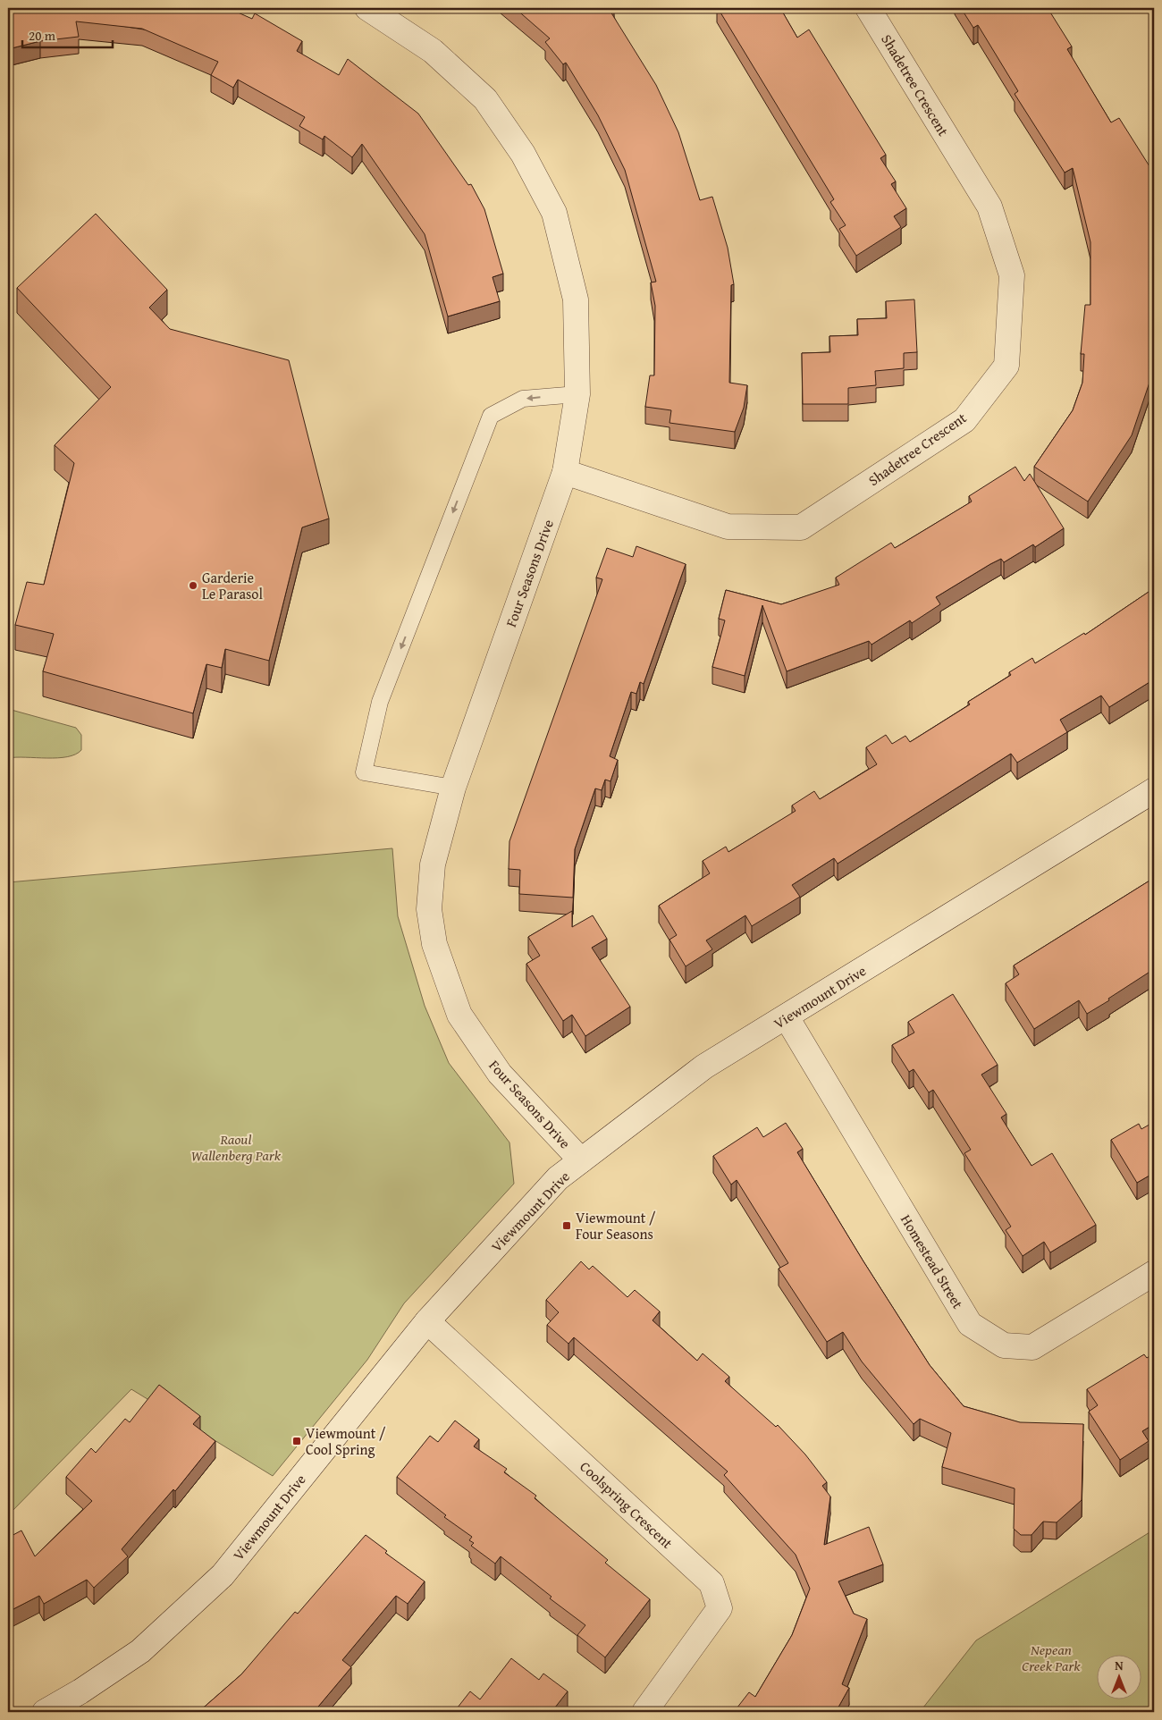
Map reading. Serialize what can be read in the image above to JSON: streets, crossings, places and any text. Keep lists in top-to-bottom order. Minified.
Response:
{"streets":{"street":["Shadetree Crescent","Four Seasons Drive","Viewmount Drive","Homestead Street","Coolspring Crescent"]},"crossings":[["Shadetree Crescent","Four Seasons Drive"],["Four Seasons Drive","Viewmount Drive"],["Viewmount Drive","Homestead Street"],["Viewmount Drive","Coolspring Crescent"]],"parks":["Raoul Wallenberg Park","Nepean Creek Park"],"places":{"other":["Garderie Le Parasol"],"transit":["Viewmount / Four Seasons","Viewmount / Cool Spring"]},"scale_bar":"20 m","north":"top"}
